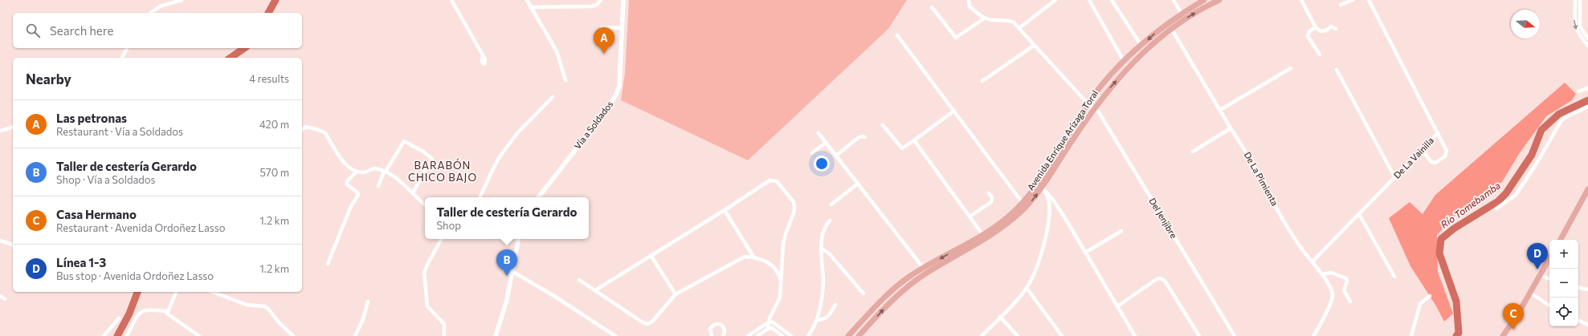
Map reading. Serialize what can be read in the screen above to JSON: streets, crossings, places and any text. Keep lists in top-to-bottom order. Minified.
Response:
{"streets":{"main road":["Avenida Enrique Arízaga Toral"],"street":["Vía a Soldados","De La Vainilla","De La Pimienta","Del Jenjibre"]},"crossings":[["Avenida Enrique Arízaga Toral","De La Pimienta"],["Avenida Enrique Arízaga Toral","Del Jenjibre"],["De La Vainilla","De La Pimienta"]],"districts":["BARABÓN CHICO BAJO"],"water":["Río Tomebamba"],"north":"right","page":{"search":"Search here","pins":["A","D","B","C"],"heading":["Nearby","4 results"],"list":[{"mark":"A","name":"Las petronas","note":"Restaurant · Vía a Soldados","value":"420 m"},{"mark":"B","name":"Taller de cestería Gerardo","note":"Shop · Vía a Soldados","value":"570 m"},{"mark":"C","name":"Casa Hermano","note":"Restaurant · Avenida Ordoñez Lasso","value":"1.2 km"},{"mark":"D","name":"Línea 1-3","note":"Bus stop · Avenida Ordoñez Lasso","value":"1.2 km"}],"popup":["Taller de cestería Gerardo","Shop"],"map_buttons":["+","−"]}}
